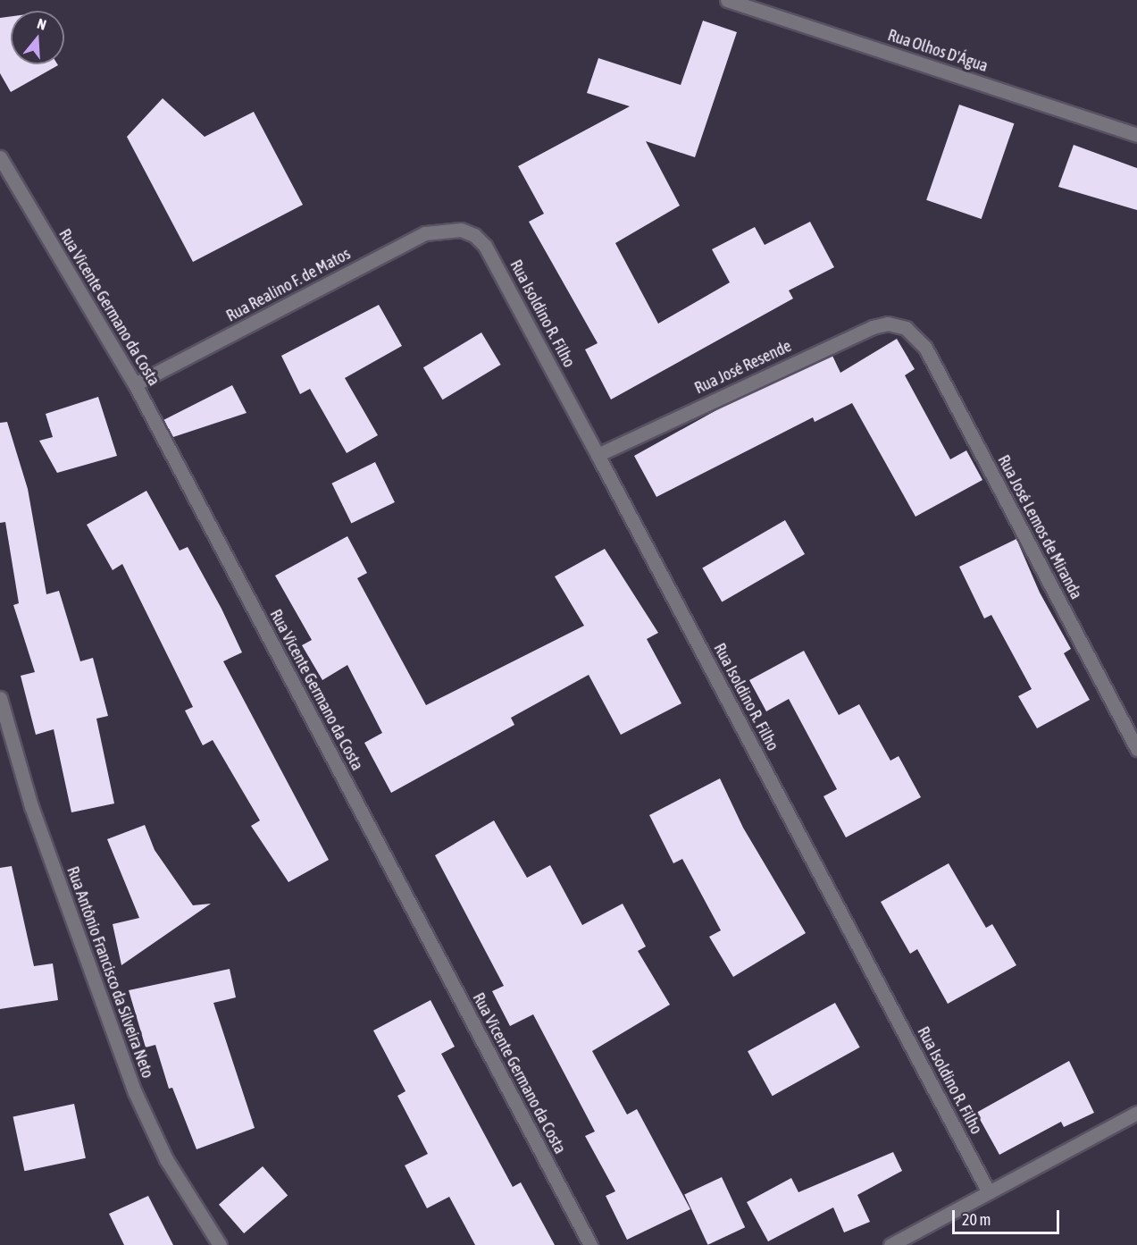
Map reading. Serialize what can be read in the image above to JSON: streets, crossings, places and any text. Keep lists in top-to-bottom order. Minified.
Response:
{"streets":{"street":["Rua Olhos D'Água","Rua Realino F. de Matos","Rua Vicente Germano da Costa","Rua Isoldino R. Filho","Rua José Resende","Rua José Lemos de Miranda","Rua Antônio Francisco da Silveira Neto"]},"crossings":[["Rua Realino F. de Matos","Rua Vicente Germano da Costa"],["Rua Realino F. de Matos","Rua Isoldino R. Filho"],["Rua Isoldino R. Filho","Rua José Resende"],["Rua José Resende","Rua José Lemos de Miranda"]],"scale_bar":"20 m","north":"top"}
